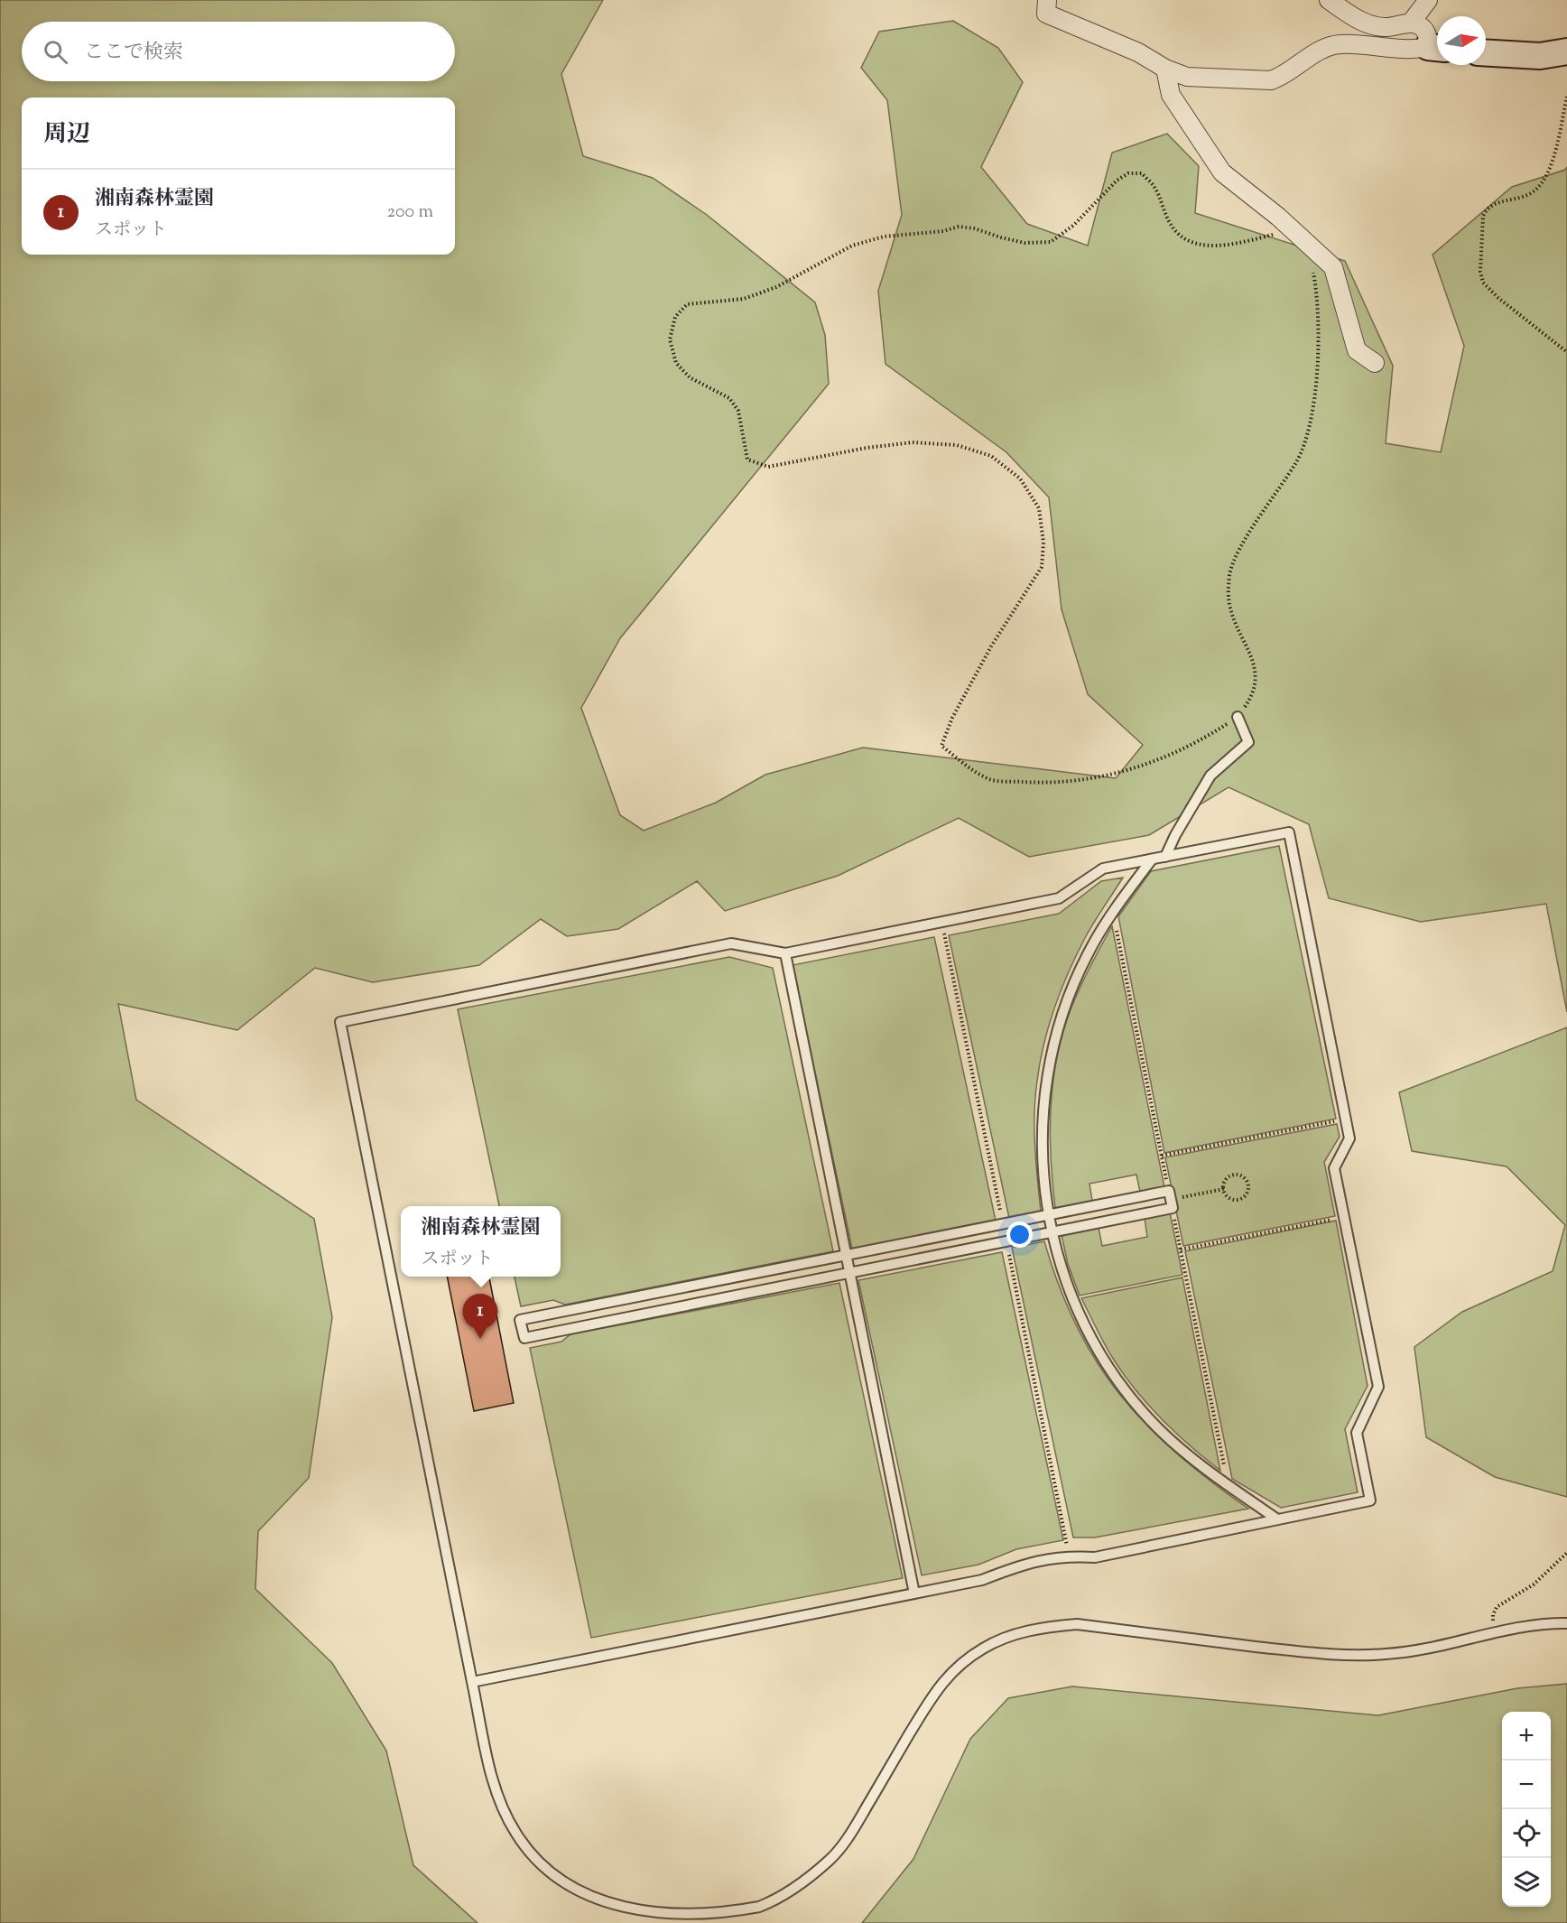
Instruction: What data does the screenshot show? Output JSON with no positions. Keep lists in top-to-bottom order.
{
  "north": "right",
  "page": {
    "search": "ここで検索",
    "heading": "周辺",
    "list": [
      {
        "mark": "1",
        "name": "湘南森林霊園",
        "note": "スポット",
        "value": "200 m"
      }
    ],
    "popup": ["湘南森林霊園", "スポット"],
    "pins": "1",
    "map_buttons": ["+", "−"]
  }
}
